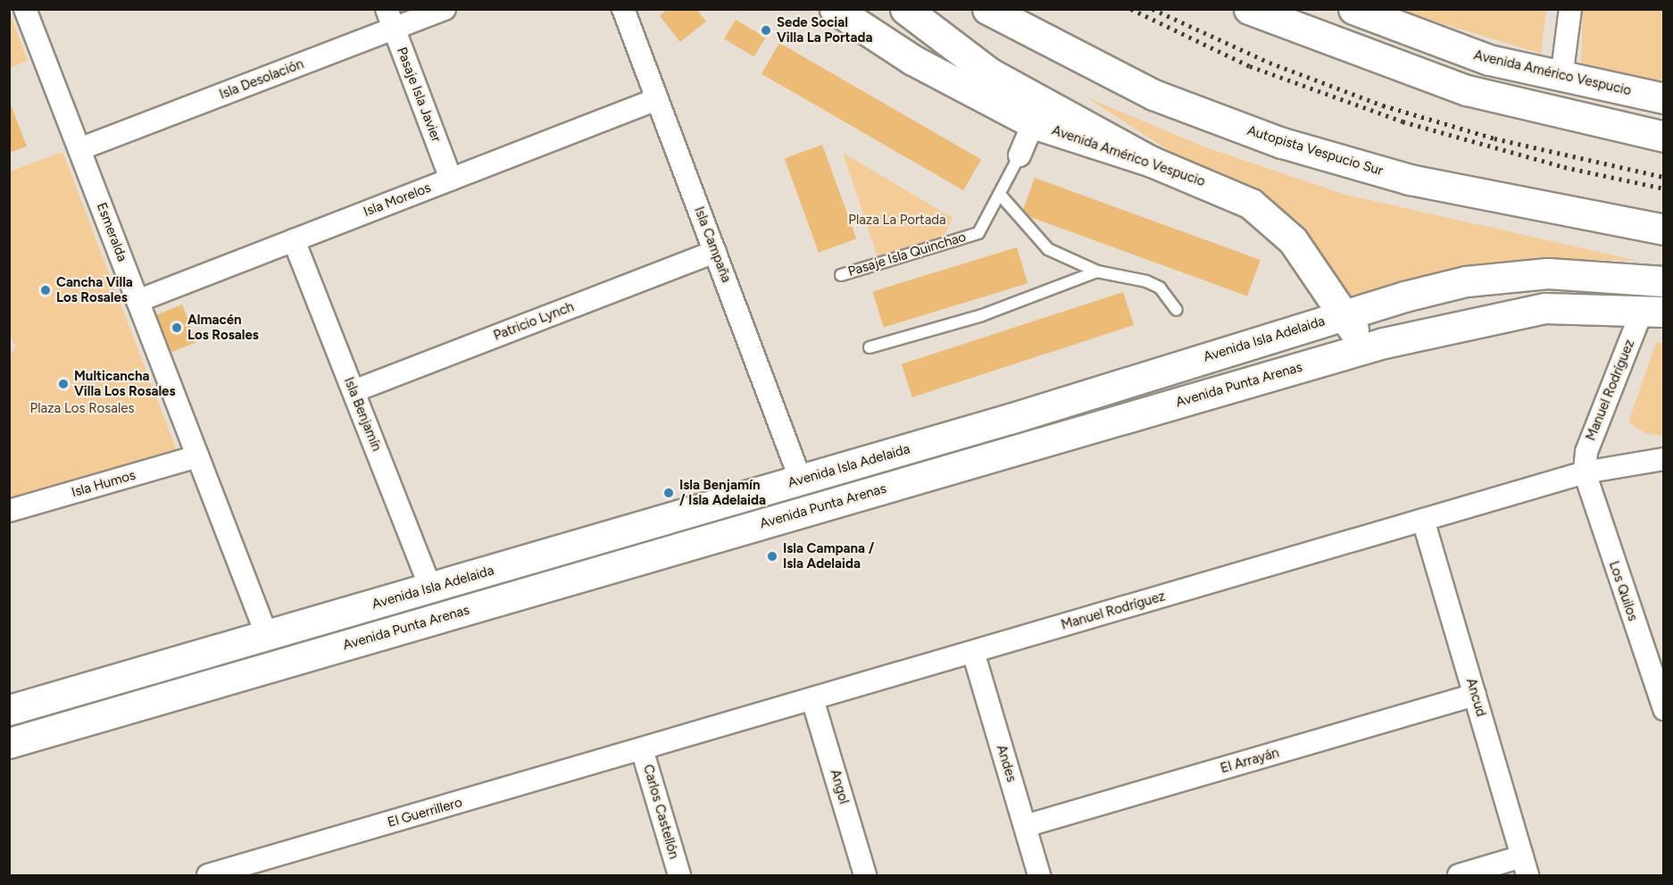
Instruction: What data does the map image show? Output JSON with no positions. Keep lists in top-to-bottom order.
{
  "streets": {
    "main road": [
      "Avenida Américo Vespucio",
      "Autopista Vespucio Sur",
      "Avenida Isla Adelaida",
      "Avenida Punta Arenas"
    ],
    "street": [
      "Isla Desolación",
      "Pasaje Isla Javier",
      "Isla Morelos",
      "Esmeralda",
      "Isla Campaña",
      "Pasaje Isla Quinchao",
      "Patricio Lynch",
      "Manuel Rodríguez",
      "Isla Benjamín",
      "Isla Humos",
      "Los Quilos",
      "Ancud",
      "El Arrayán",
      "Andes",
      "Angol",
      "Carlos Castellón",
      "El Guerrillero"
    ]
  },
  "crossings": [
    ["Avenida Américo Vespucio", "Pasaje Isla Quinchao"],
    ["Avenida Américo Vespucio", "Avenida Isla Adelaida"],
    ["Avenida Américo Vespucio", "Avenida Punta Arenas"],
    ["Isla Desolación", "Pasaje Isla Javier"],
    ["Isla Desolación", "Esmeralda"],
    ["Pasaje Isla Javier", "Isla Morelos"],
    ["Isla Morelos", "Esmeralda"],
    ["Isla Morelos", "Isla Campaña"],
    ["Isla Morelos", "Isla Benjamín"],
    ["Esmeralda", "Avenida Isla Adelaida"],
    ["Esmeralda", "Isla Humos"],
    ["Isla Campaña", "Patricio Lynch"],
    ["Isla Campaña", "Avenida Isla Adelaida"],
    ["Patricio Lynch", "Isla Benjamín"],
    ["Avenida Isla Adelaida", "Isla Benjamín"],
    ["Avenida Punta Arenas", "Manuel Rodríguez"],
    ["Manuel Rodríguez", "Los Quilos"],
    ["Manuel Rodríguez", "Ancud"],
    ["Manuel Rodríguez", "Andes"],
    ["Manuel Rodríguez", "Angol"],
    ["Manuel Rodríguez", "Carlos Castellón"],
    ["Manuel Rodríguez", "El Guerrillero"],
    ["Ancud", "El Arrayán"],
    ["El Arrayán", "Andes"],
    ["Carlos Castellón", "El Guerrillero"]
  ],
  "parks": ["Plaza La Portada", "Plaza Los Rosales"],
  "places": [
    "Sede Social Villa La Portada",
    "Cancha Villa Los Rosales",
    "Almacén Los Rosales",
    "Multicancha Villa Los Rosales",
    "Isla Benjamín / Isla Adelaida",
    "Isla Campana / Isla Adelaida"
  ]
}
